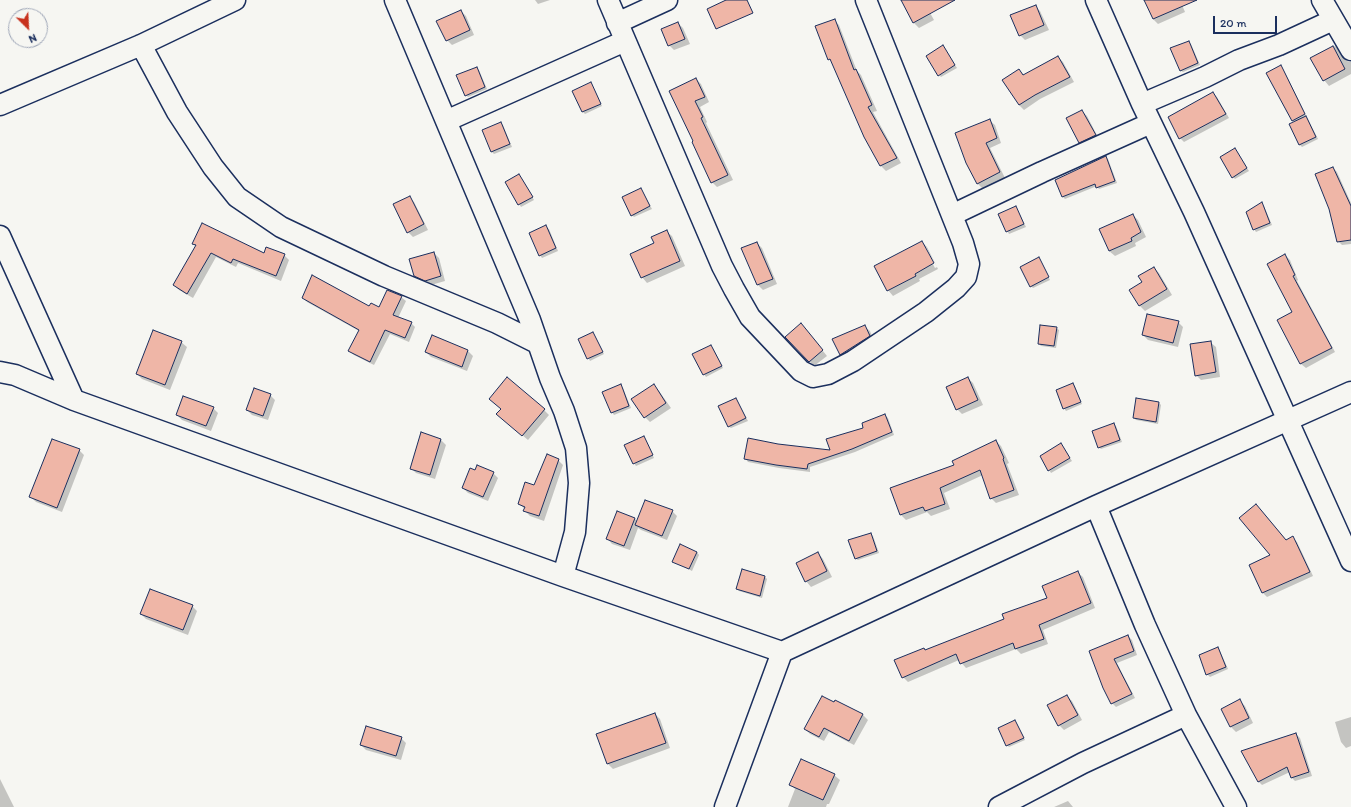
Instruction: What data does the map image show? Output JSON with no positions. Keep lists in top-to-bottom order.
{
  "scale_bar": "20 m",
  "north": "bottom right"
}
